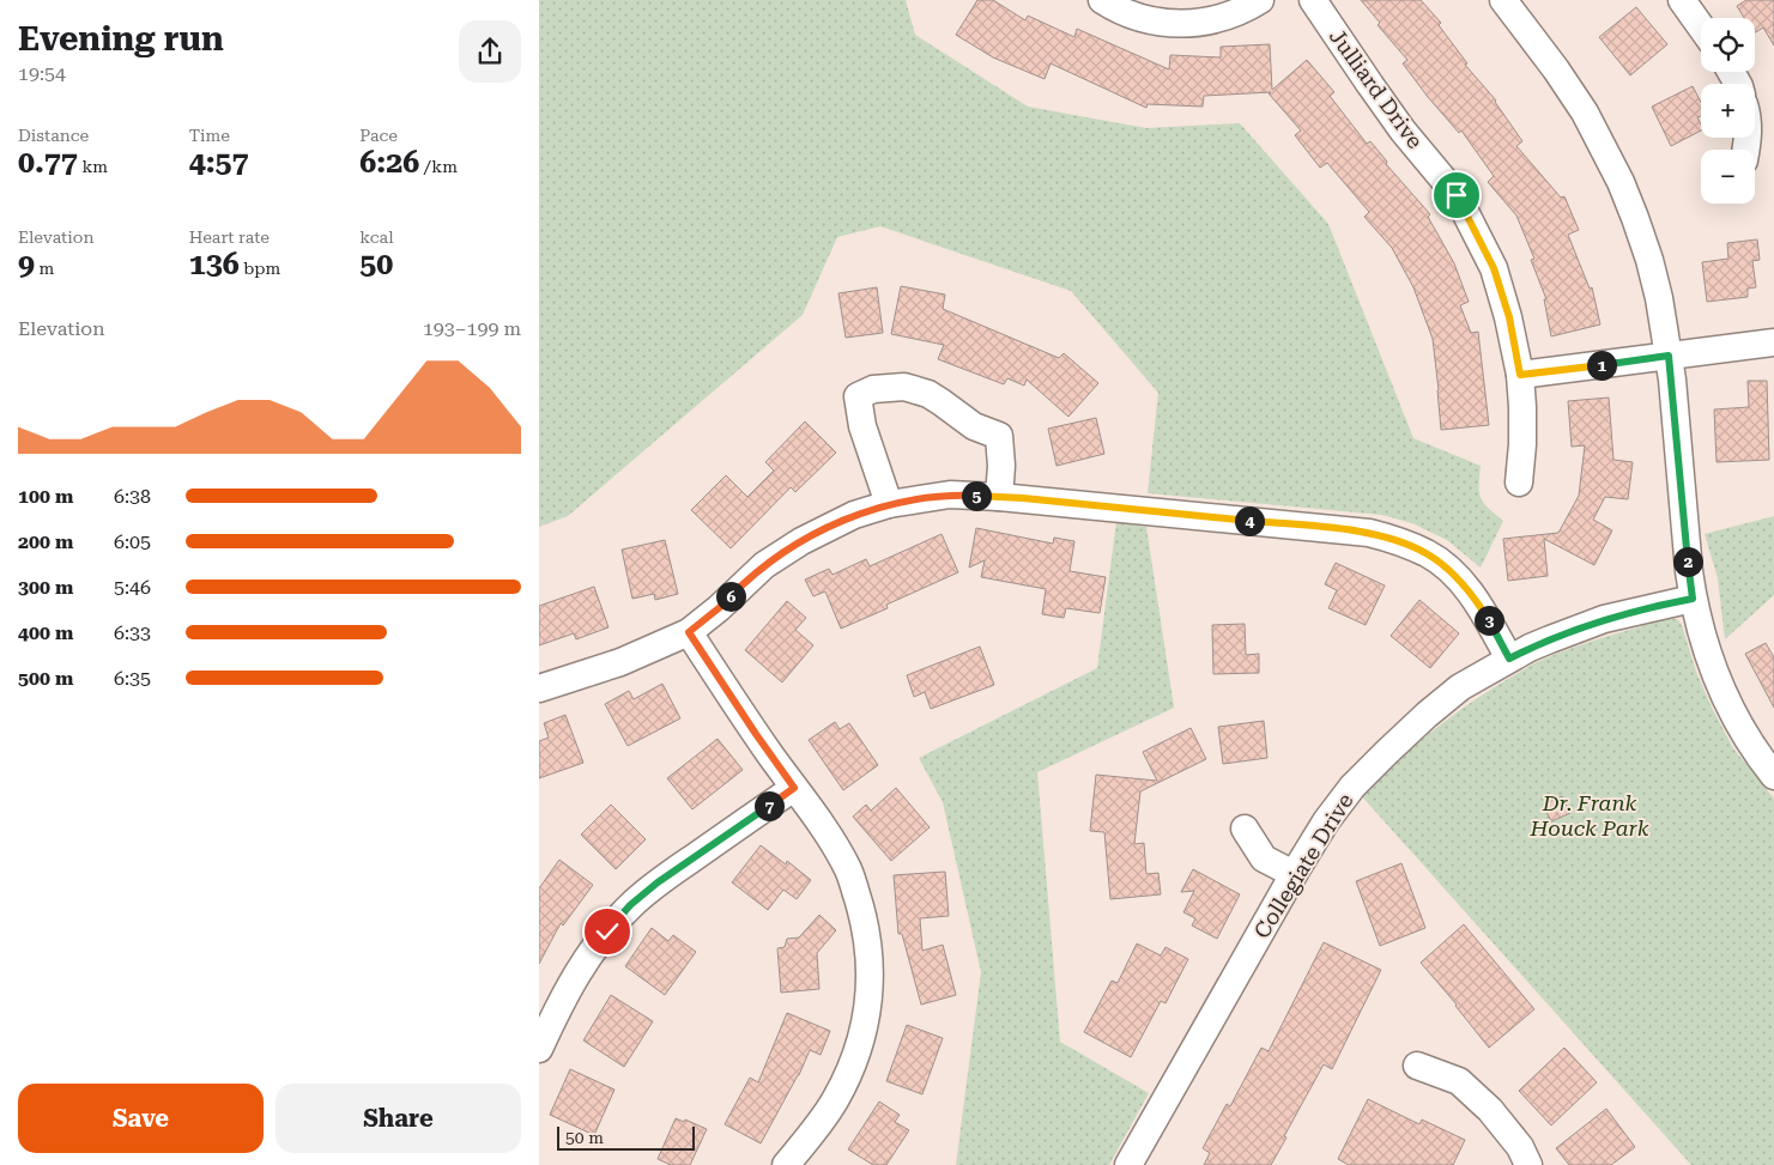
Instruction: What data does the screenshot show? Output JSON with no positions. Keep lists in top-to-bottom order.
{
  "streets": {
    "street": ["Julliard Drive", "Collegiate Drive"]
  },
  "parks": ["Dr. Frank Houck Park"],
  "scale_bar": "50 m",
  "page": {
    "heading": ["Evening run", "19:54"],
    "map_buttons": ["+", "−"],
    "stats": [
      ["Distance", "0.77 km"],
      ["Time", "4:57"],
      ["Pace", "6:26 /km"],
      ["Elevation", "9 m"],
      ["Heart rate", "136 bpm"],
      ["kcal", "50"]
    ],
    "chart": ["Elevation", "193–199 m"],
    "pins": [
      "1",
      "5",
      "4",
      "2",
      "6",
      "3",
      "7"
    ],
    "list": [
      {
        "name": "100 m",
        "note": "6:38"
      },
      {
        "name": "200 m",
        "note": "6:05"
      },
      {
        "name": "300 m",
        "note": "5:46"
      },
      {
        "name": "400 m",
        "note": "6:33"
      },
      {
        "name": "500 m",
        "note": "6:35"
      }
    ],
    "buttons": ["Save", "Share"],
    "scale": "50 m"
  }
}
